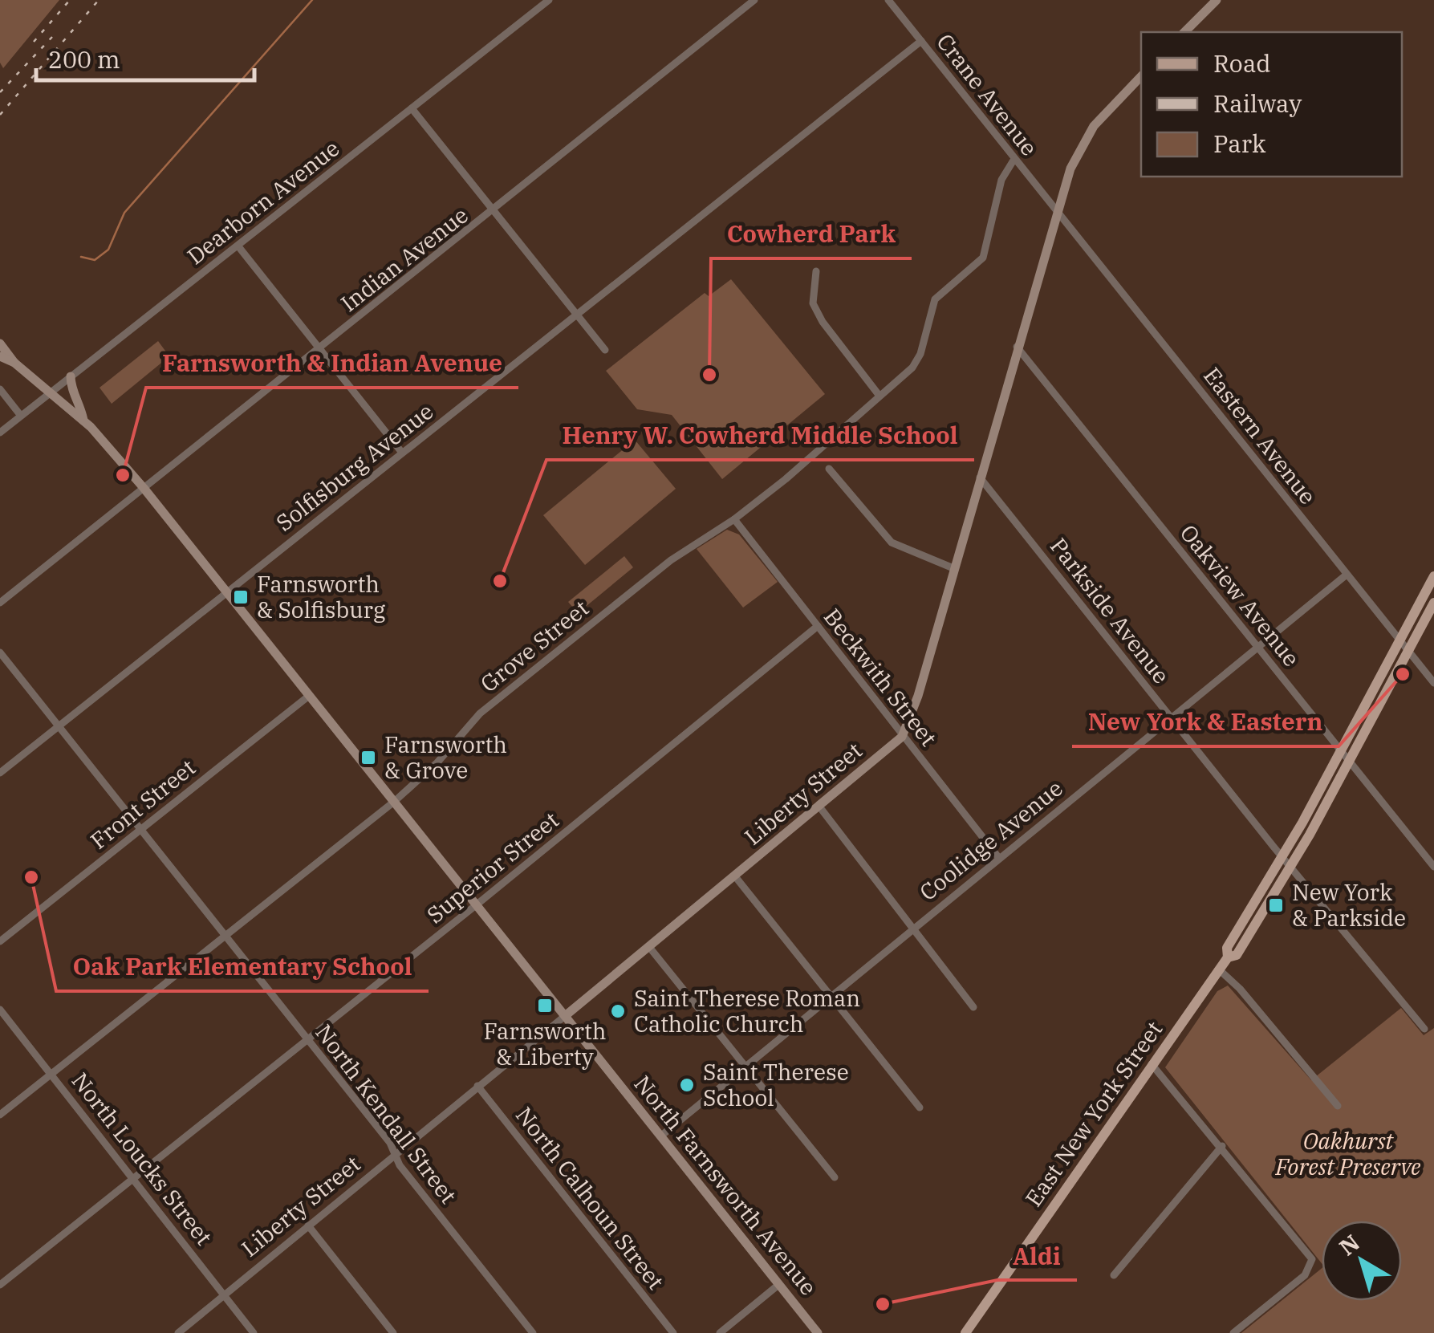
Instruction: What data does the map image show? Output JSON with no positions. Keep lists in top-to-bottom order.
{
  "streets": {
    "main road": ["Liberty Street", "East New York Street", "North Farnsworth Avenue"],
    "street": [
      "Crane Avenue",
      "Dearborn Avenue",
      "Indian Avenue",
      "Eastern Avenue",
      "Solfisburg Avenue",
      "Oakview Avenue",
      "Parkside Avenue",
      "Grove Street",
      "Beckwith Street",
      "Front Street",
      "Coolidge Avenue",
      "Superior Street",
      "North Kendall Street",
      "North Loucks Street",
      "North Calhoun Street"
    ]
  },
  "crossings": [
    ["Crane Avenue", "Eastern Avenue"],
    ["Crane Avenue", "Solfisburg Avenue"],
    ["Crane Avenue", "Grove Street"],
    ["Crane Avenue", "Liberty Street"],
    ["Dearborn Avenue", "North Farnsworth Avenue"],
    ["Indian Avenue", "North Farnsworth Avenue"],
    ["Eastern Avenue", "Liberty Street"],
    ["Eastern Avenue", "Coolidge Avenue"],
    ["Eastern Avenue", "East New York Street"],
    ["Solfisburg Avenue", "North Kendall Street"],
    ["Solfisburg Avenue", "North Farnsworth Avenue"],
    ["Oakview Avenue", "Liberty Street"],
    ["Oakview Avenue", "Coolidge Avenue"],
    ["Oakview Avenue", "East New York Street"],
    ["Parkside Avenue", "Liberty Street"],
    ["Parkside Avenue", "Coolidge Avenue"],
    ["Parkside Avenue", "East New York Street"],
    ["Grove Street", "Beckwith Street"],
    ["Grove Street", "North Kendall Street"],
    ["Grove Street", "North Loucks Street"],
    ["Grove Street", "North Farnsworth Avenue"],
    ["Beckwith Street", "Liberty Street"],
    ["Beckwith Street", "Coolidge Avenue"],
    ["Beckwith Street", "Superior Street"],
    ["Liberty Street", "North Kendall Street"],
    ["Liberty Street", "North Loucks Street"],
    ["Liberty Street", "North Farnsworth Avenue"],
    ["Liberty Street", "North Calhoun Street"],
    ["Front Street", "North Kendall Street"],
    ["Front Street", "North Farnsworth Avenue"],
    ["Coolidge Avenue", "North Farnsworth Avenue"],
    ["Superior Street", "North Kendall Street"],
    ["Superior Street", "North Loucks Street"],
    ["Superior Street", "North Farnsworth Avenue"]
  ],
  "parks": ["Oakhurst Forest Preserve"],
  "places": {
    "other": [
      "Cowherd Park",
      "Farnsworth & Indian Avenue",
      "Henry W. Cowherd Middle School",
      "New York & Eastern",
      "Oak Park Elementary School",
      "Saint Therese Roman Catholic Church",
      "Saint Therese School",
      "Aldi"
    ],
    "transit": [
      "Farnsworth & Solfisburg",
      "Farnsworth & Grove",
      "New York & Parkside",
      "Farnsworth & Liberty"
    ]
  },
  "legend": ["Road", "Railway", "Park"],
  "scale_bar": "200 m",
  "north": "top left"
}
